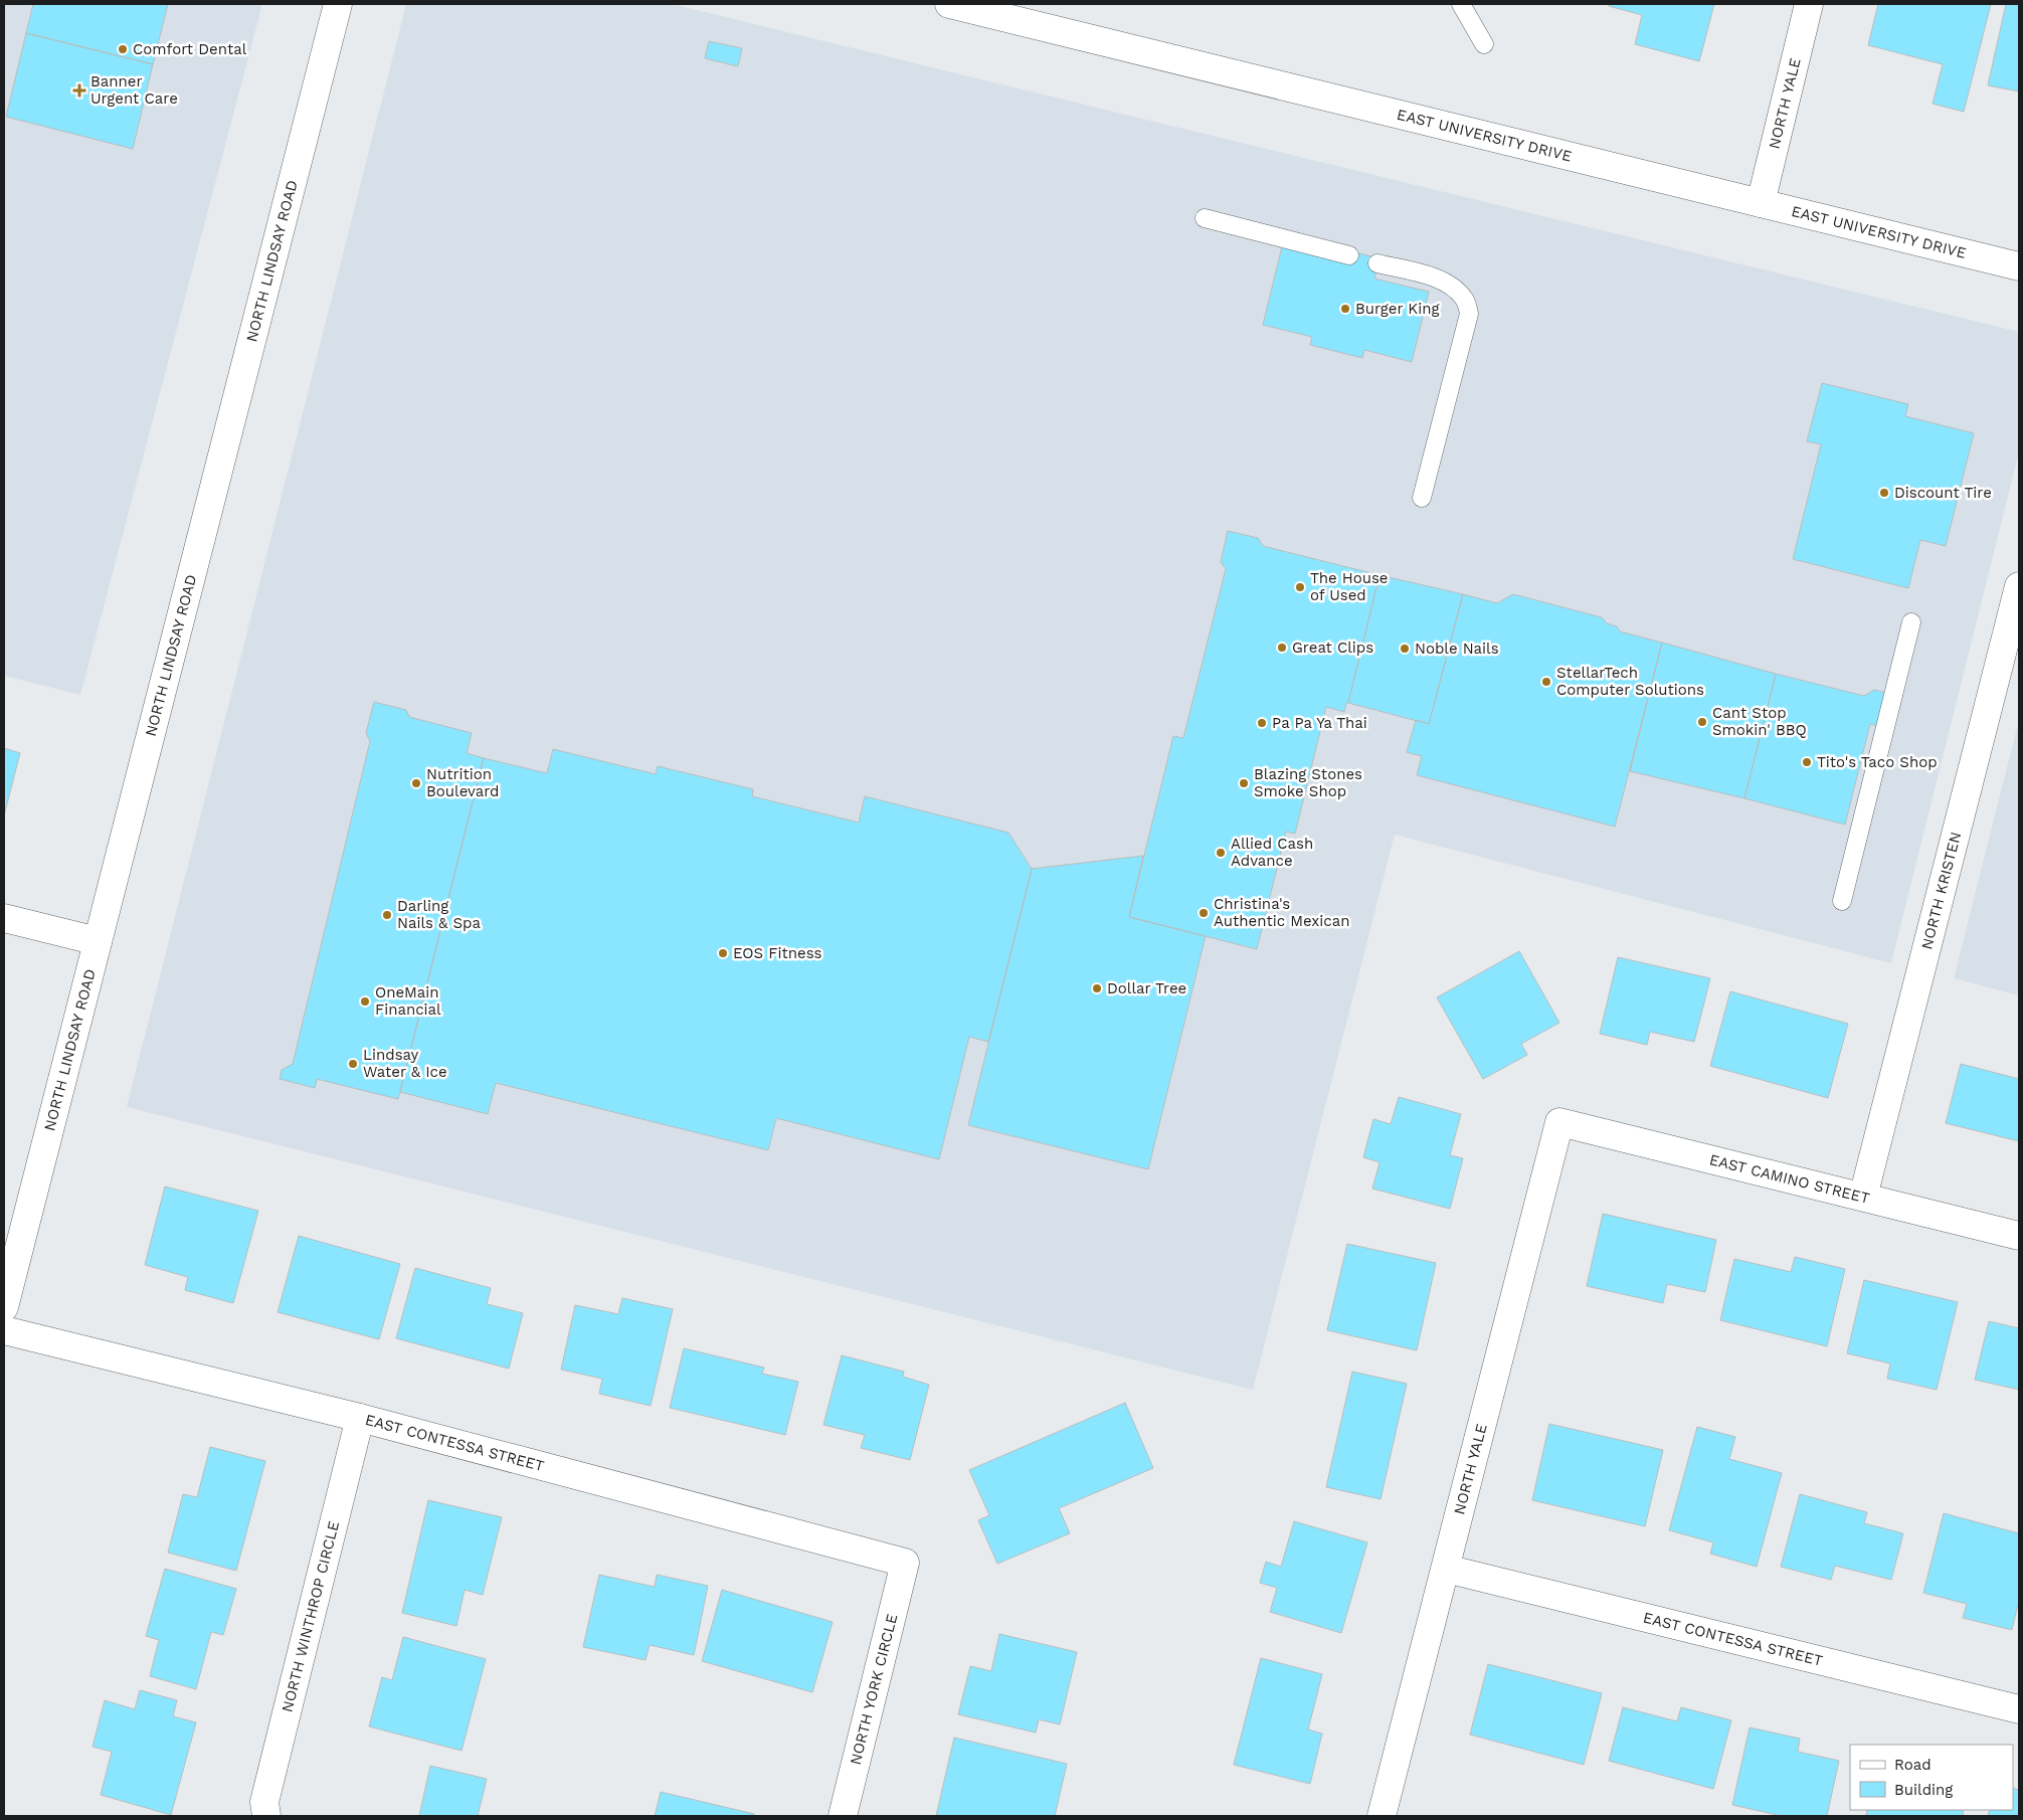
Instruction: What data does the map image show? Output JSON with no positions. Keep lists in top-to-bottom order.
{
  "streets": {
    "street": [
      "NORTH YALE",
      "EAST UNIVERSITY DRIVE",
      "NORTH LINDSAY ROAD",
      "NORTH KRISTEN",
      "EAST CAMINO STREET",
      "EAST CONTESSA STREET",
      "NORTH WINTHROP CIRCLE",
      "NORTH YORK CIRCLE"
    ]
  },
  "crossings": [
    ["NORTH YALE", "EAST UNIVERSITY DRIVE"],
    ["NORTH YALE", "EAST CAMINO STREET"],
    ["NORTH YALE", "EAST CONTESSA STREET"],
    ["NORTH KRISTEN", "EAST CAMINO STREET"],
    ["EAST CONTESSA STREET", "NORTH WINTHROP CIRCLE"],
    ["EAST CONTESSA STREET", "NORTH YORK CIRCLE"]
  ],
  "places": {
    "other": [
      "Comfort Dental",
      "Burger King",
      "Discount Tire",
      "The House of Used",
      "Great Clips",
      "Noble Nails",
      "StellarTech Computer Solutions",
      "Cant Stop Smokin' BBQ",
      "Pa Pa Ya Thai",
      "Tito's Taco Shop",
      "Nutrition Boulevard",
      "Blazing Stones Smoke Shop",
      "Allied Cash Advance",
      "Christina's Authentic Mexican",
      "Darling Nails & Spa",
      "EOS Fitness",
      "Dollar Tree",
      "OneMain Financial",
      "Lindsay Water & Ice"
    ],
    "health": ["Banner Urgent Care"]
  },
  "legend": ["Road", "Building"]
}
